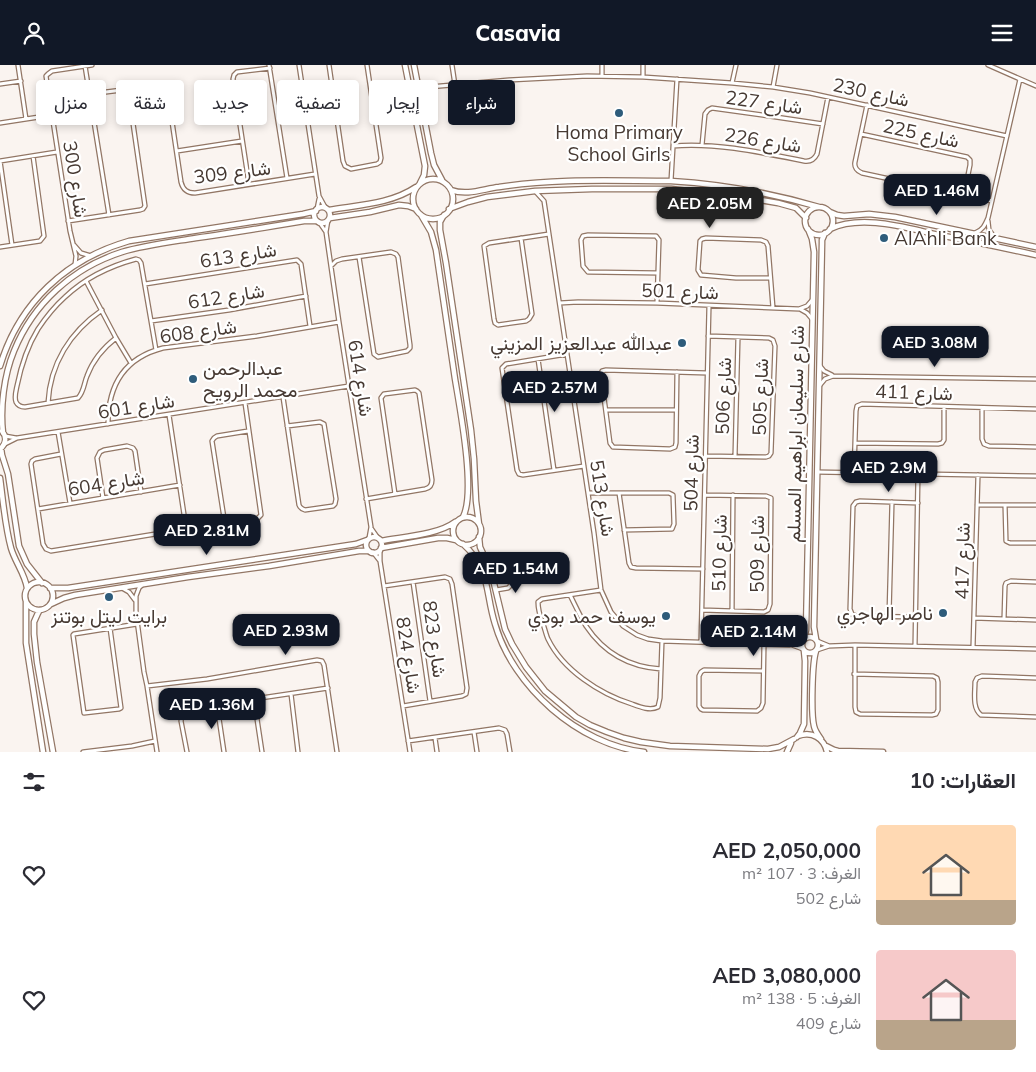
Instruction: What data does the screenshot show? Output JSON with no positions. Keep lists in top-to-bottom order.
{
  "streets": {
    "street": [
      "شارع 230",
      "شارع 227",
      "شارع 225",
      "شارع 226",
      "شارع 309",
      "شارع 300",
      "شارع 613",
      "شارع 501",
      "شارع 612",
      "شارع 608",
      "شارع 614",
      "شارع 411",
      "شارع 506",
      "شارع 505",
      "شارع 601",
      "شارع سليمان ابراهيم المسلم",
      "شارع 504",
      "شارع 604",
      "شارع 513",
      "شارع 510",
      "شارع 509",
      "شارع 417",
      "شارع 823",
      "شارع 824"
    ]
  },
  "crossings": [
    ["شارع 230", "شارع 226"],
    ["شارع 227", "شارع 226"],
    ["شارع 613", "شارع 612"],
    ["شارع 613", "شارع 608"],
    ["شارع 501", "شارع 504"],
    ["شارع 501", "شارع 513"],
    ["شارع 608", "شارع 614"],
    ["شارع 608", "شارع 601"],
    ["شارع 614", "شارع 601"],
    ["شارع 614", "شارع 824"],
    ["شارع 506", "شارع 505"],
    ["شارع 505", "شارع 504"],
    ["شارع سليمان ابراهيم المسلم", "شارع 513"],
    ["شارع 504", "شارع 513"],
    ["شارع 504", "شارع 509"],
    ["شارع 510", "شارع 509"]
  ],
  "places": [
    "Homa Primary School Girls",
    "AlAhli Bank",
    "عبدالله عبدالعزيز المزيني",
    "عبدالرحمن محمد الرويح",
    "برايت ليتل بوتنز",
    "ناصر الهاجري",
    "يوسف حمد بودي"
  ],
  "page": {
    "header": "Casavia",
    "chip": [
      "شراء",
      "إيجار",
      "تصفية",
      "جديد",
      "شقة",
      "منزل"
    ],
    "price": [
      "AED 1.46M",
      "AED 2.05M",
      "AED 3.08M",
      "AED 2.57M",
      "AED 2.9M",
      "AED 2.81M",
      "AED 1.54M",
      "AED 2.93M",
      "AED 2.14M",
      "AED 1.36M"
    ],
    "heading": "العقارات: 10",
    "list": [
      {
        "name": "AED 2,050,000",
        "note": "الغرف: 3 · 107 m² · شارع 502"
      },
      {
        "name": "AED 3,080,000",
        "note": "الغرف: 5 · 138 m² · شارع 409"
      }
    ]
  }
}
